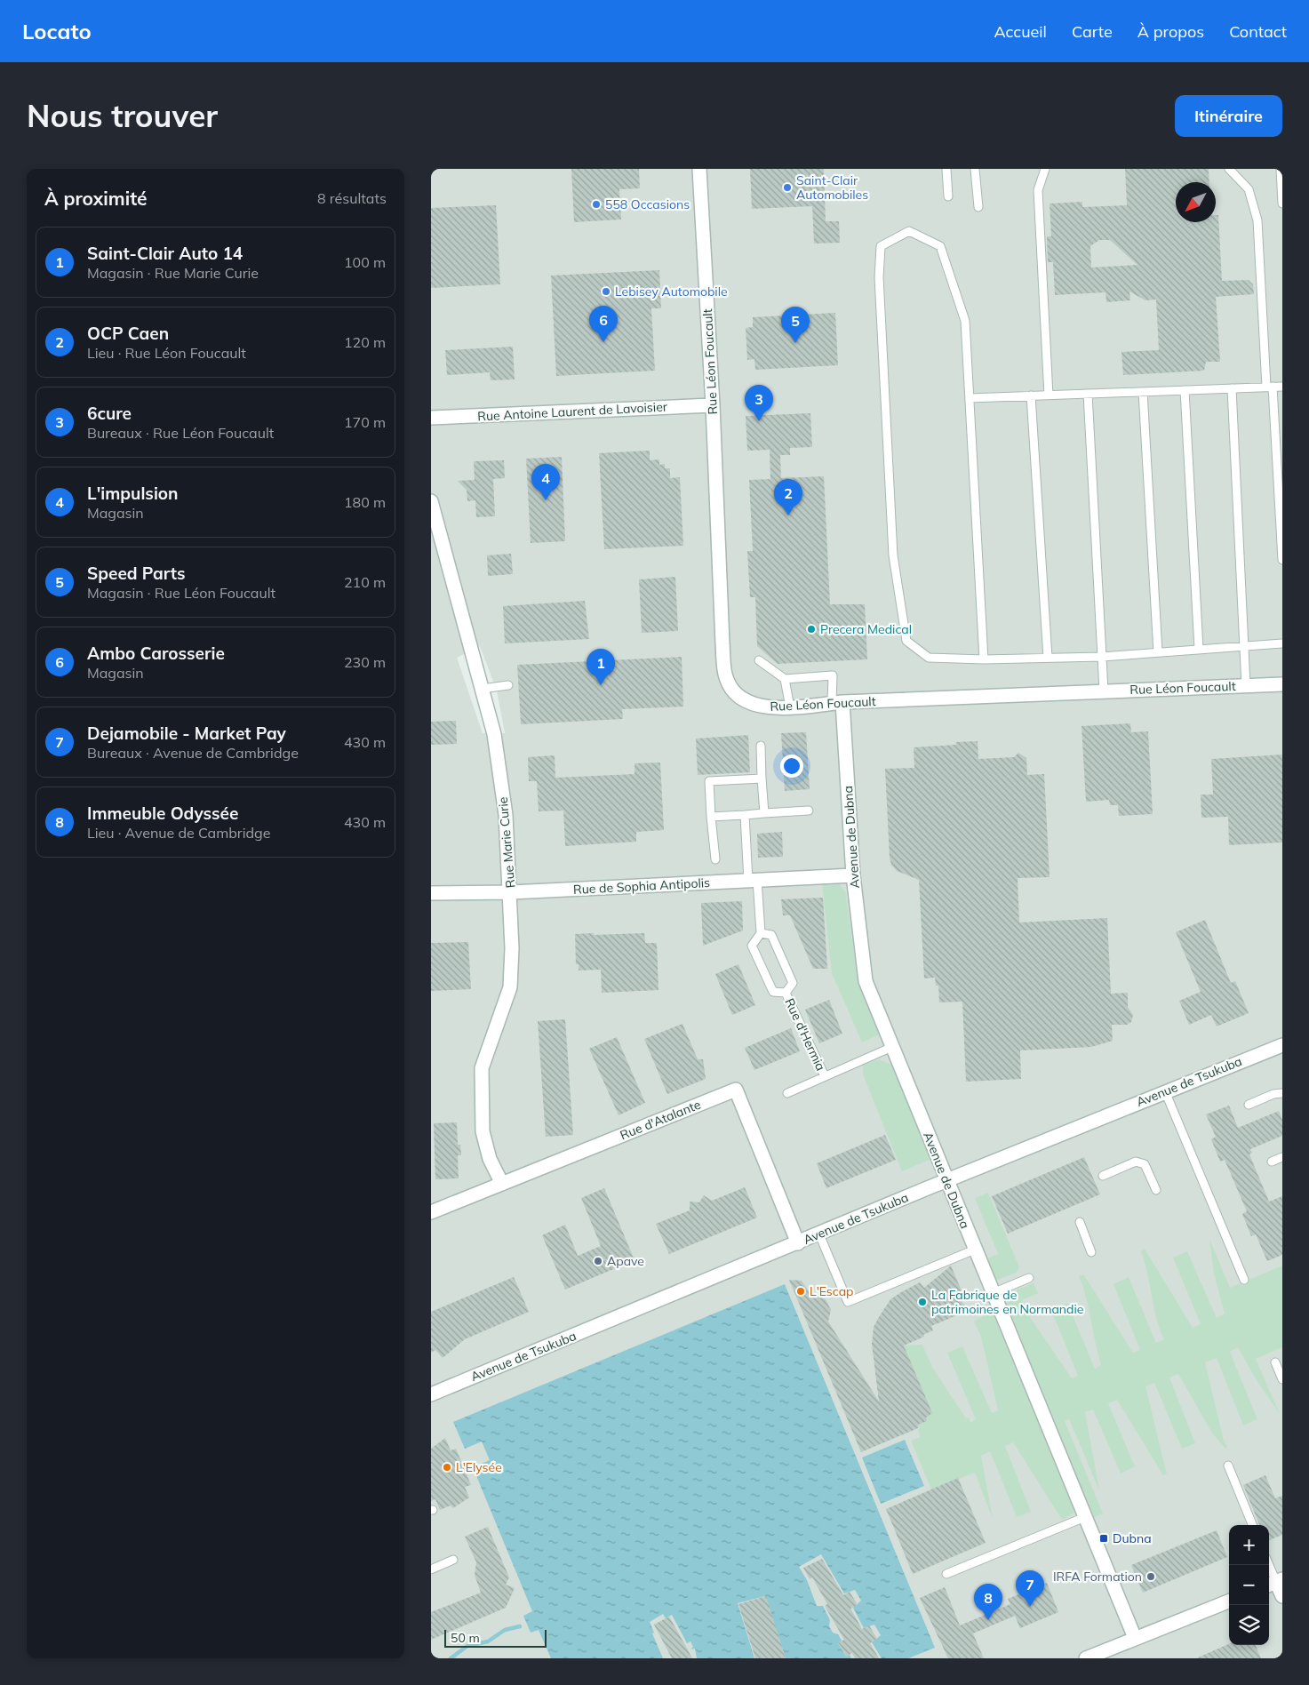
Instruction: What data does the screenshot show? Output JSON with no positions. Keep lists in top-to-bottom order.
{
  "streets": {
    "street": [
      "Rue Léon Foucault",
      "Rue Antoine Laurent de Lavoisier",
      "Avenue de Dubna",
      "Rue Marie Curie",
      "Rue de Sophia Antipolis",
      "Avenue de Tsukuba",
      "Rue d'Atalante"
    ],
    "lane": ["Rue d'Hermia"]
  },
  "crossings": [
    ["Rue Léon Foucault", "Rue Antoine Laurent de Lavoisier"],
    ["Rue Léon Foucault", "Avenue de Dubna"],
    ["Avenue de Dubna", "Rue de Sophia Antipolis"],
    ["Avenue de Dubna", "Avenue de Tsukuba"],
    ["Rue Marie Curie", "Rue de Sophia Antipolis"],
    ["Rue Marie Curie", "Rue d'Atalante"],
    ["Rue de Sophia Antipolis", "Rue d'Hermia"],
    ["Avenue de Tsukuba", "Rue d'Atalante"]
  ],
  "places": {
    "other": [
      "Saint-Clair Automobiles",
      "558 Occasions",
      "Lebisey Automobile",
      "Precera Medical",
      "Apave",
      "L'Escap",
      "La Fabrique de patrimoines en Normandie",
      "L'Elysée",
      "IRFA Formation"
    ],
    "transit": ["Dubna"]
  },
  "scale_bar": "50 m",
  "north": "bottom left",
  "page": {
    "header": "Locato",
    "nav": [
      "Accueil",
      "Carte",
      "À propos",
      "Contact"
    ],
    "buttons": "Itinéraire",
    "title": "Nous trouver",
    "heading": ["À proximité", "8 résultats"],
    "list": [
      {
        "mark": "1",
        "name": "Saint-Clair Auto 14",
        "note": "Magasin · Rue Marie Curie",
        "value": "100 m"
      },
      {
        "mark": "2",
        "name": "OCP Caen",
        "note": "Lieu · Rue Léon Foucault",
        "value": "120 m"
      },
      {
        "mark": "3",
        "name": "6cure",
        "note": "Bureaux · Rue Léon Foucault",
        "value": "170 m"
      },
      {
        "mark": "4",
        "name": "L'impulsion",
        "note": "Magasin",
        "value": "180 m"
      },
      {
        "mark": "5",
        "name": "Speed Parts",
        "note": "Magasin · Rue Léon Foucault",
        "value": "210 m"
      },
      {
        "mark": "6",
        "name": "Ambo Carosserie",
        "note": "Magasin",
        "value": "230 m"
      },
      {
        "mark": "7",
        "name": "Dejamobile - Market Pay",
        "note": "Bureaux · Avenue de Cambridge",
        "value": "430 m"
      },
      {
        "mark": "8",
        "name": "Immeuble Odyssée",
        "note": "Lieu · Avenue de Cambridge",
        "value": "430 m"
      }
    ],
    "pins": [
      "6",
      "5",
      "3",
      "4",
      "2",
      "1",
      "7",
      "8"
    ],
    "map_buttons": ["+", "−"],
    "scale": "50 m"
  }
}
